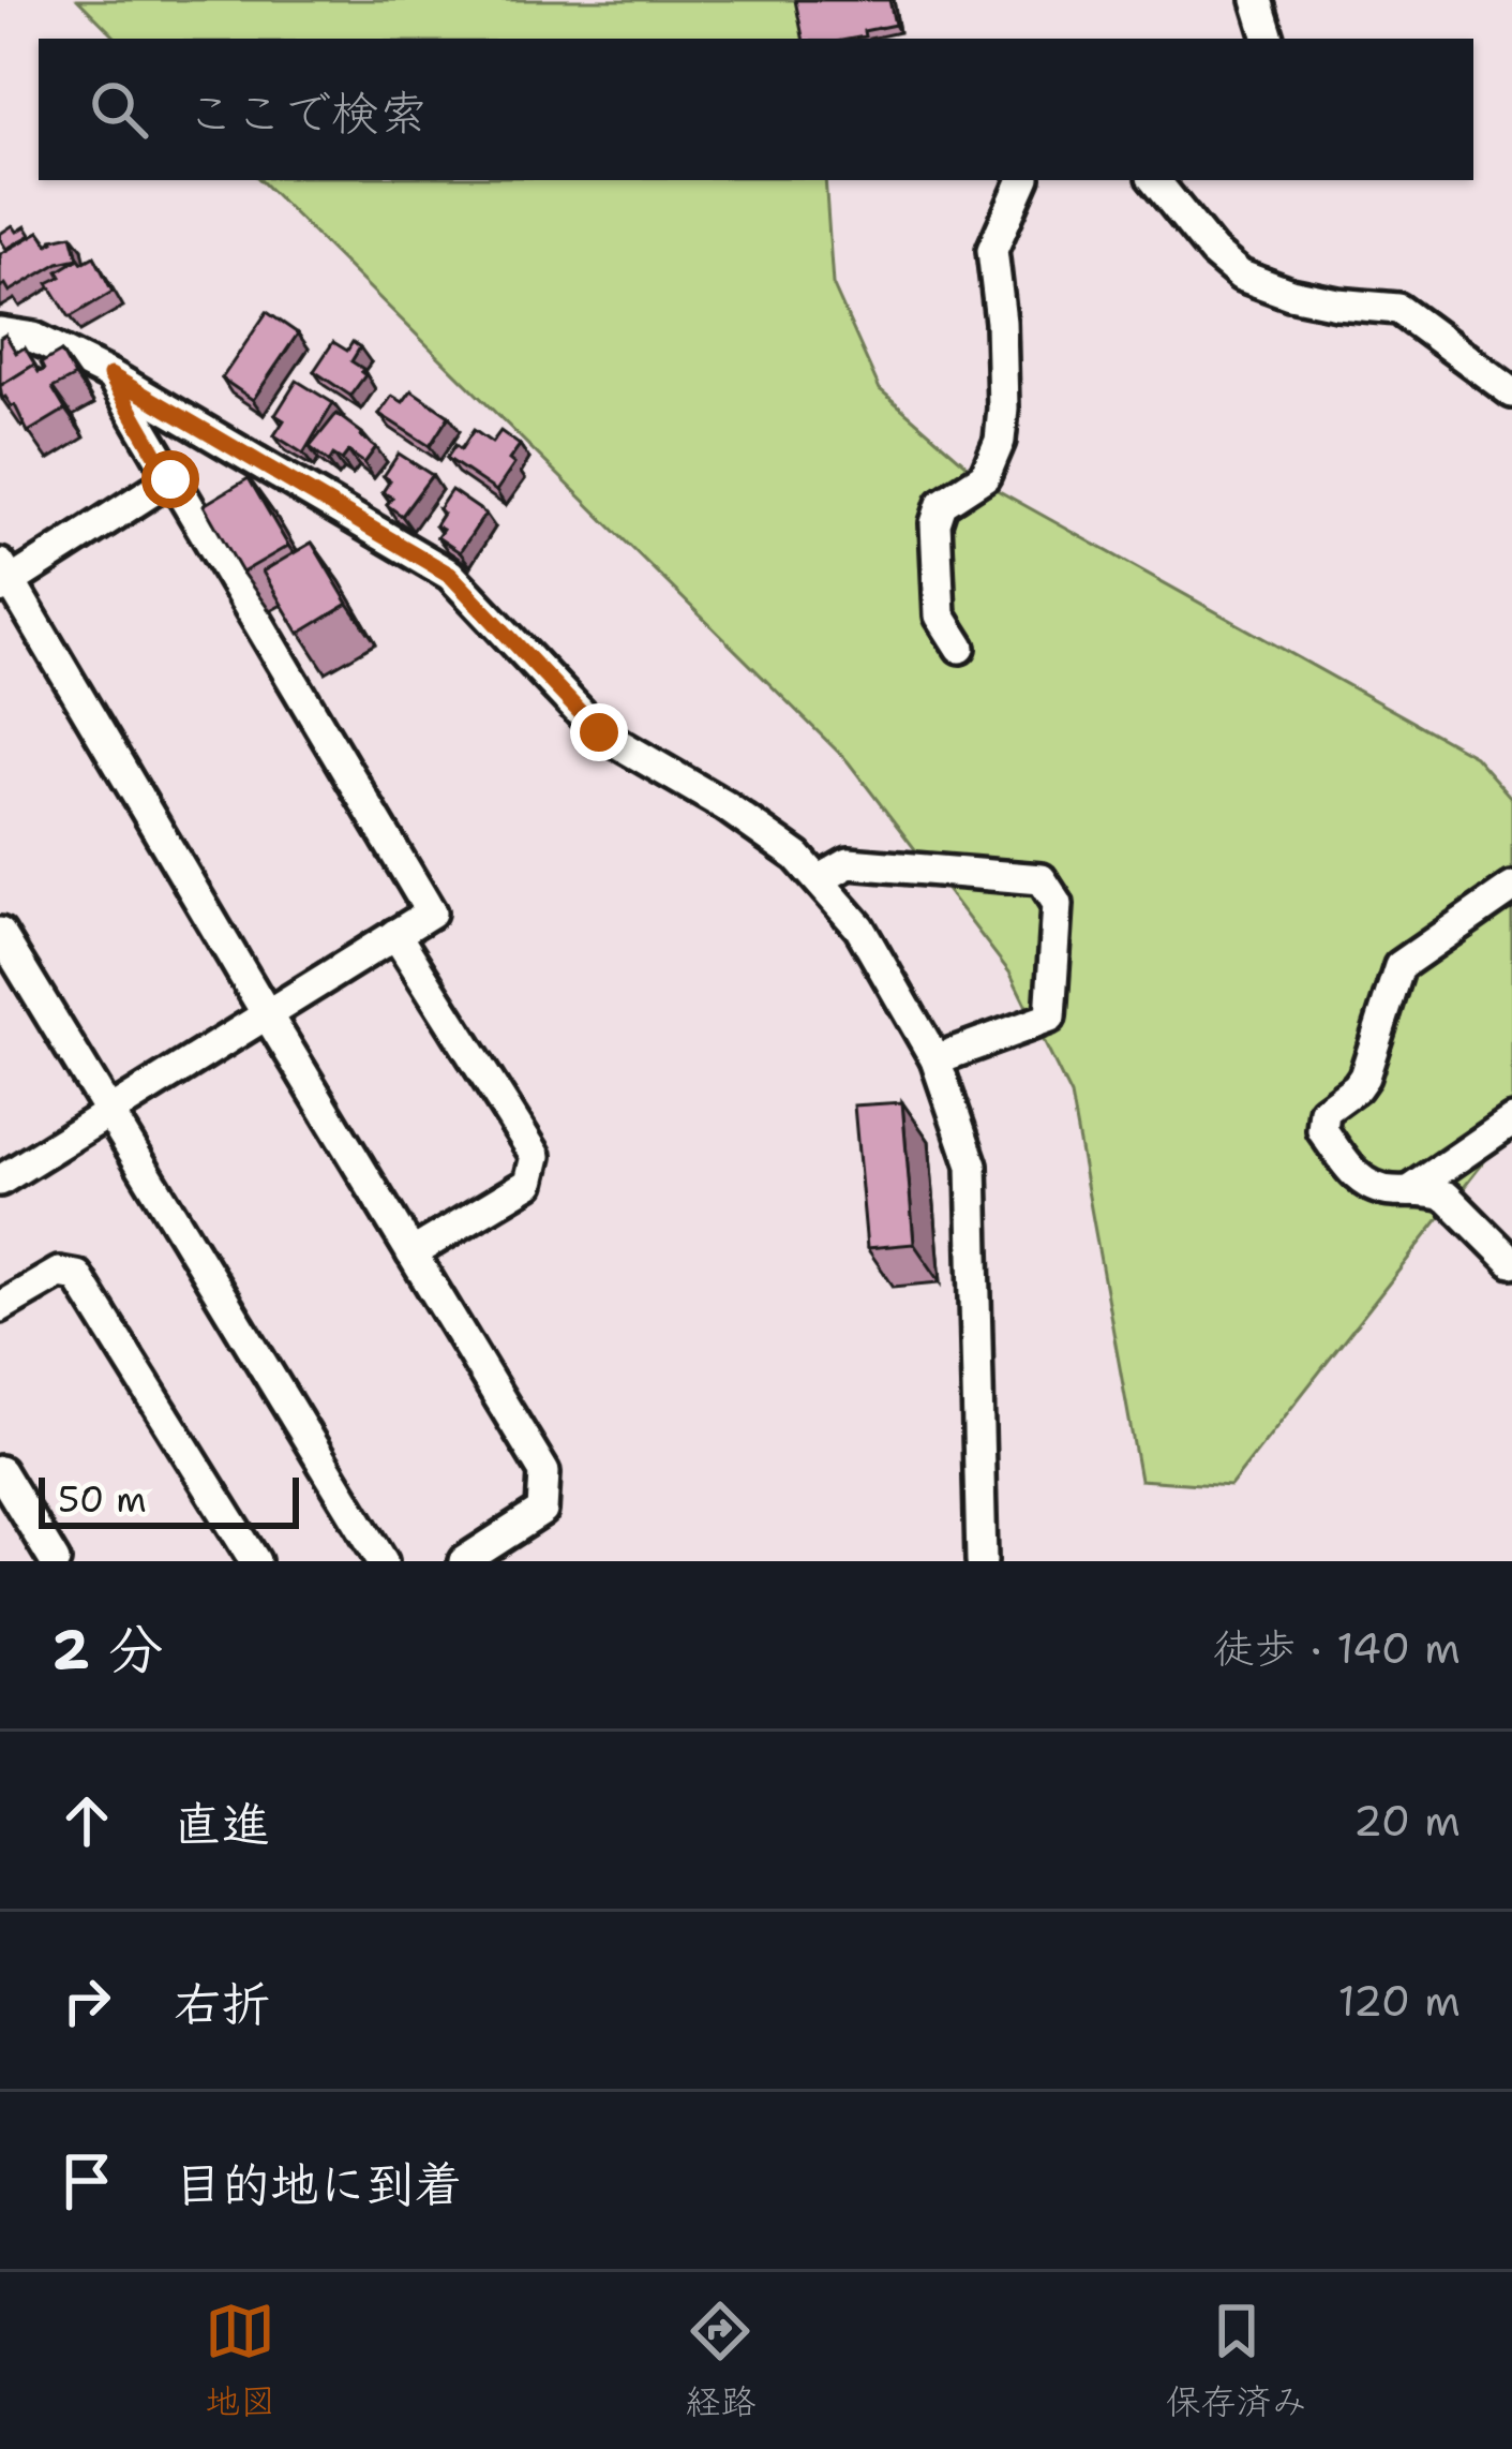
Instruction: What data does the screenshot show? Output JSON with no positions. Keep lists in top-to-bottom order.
{
  "scale_bar": "50 m",
  "page": {
    "search": "ここで検索",
    "scale": "50 m",
    "heading": ["2 分", "徒歩 · 140 m"],
    "list": [
      ["直進", "20 m"],
      ["右折", "120 m"],
      "目的地に到着"
    ],
    "nav": ["地図", "経路", "保存済み"]
  }
}
